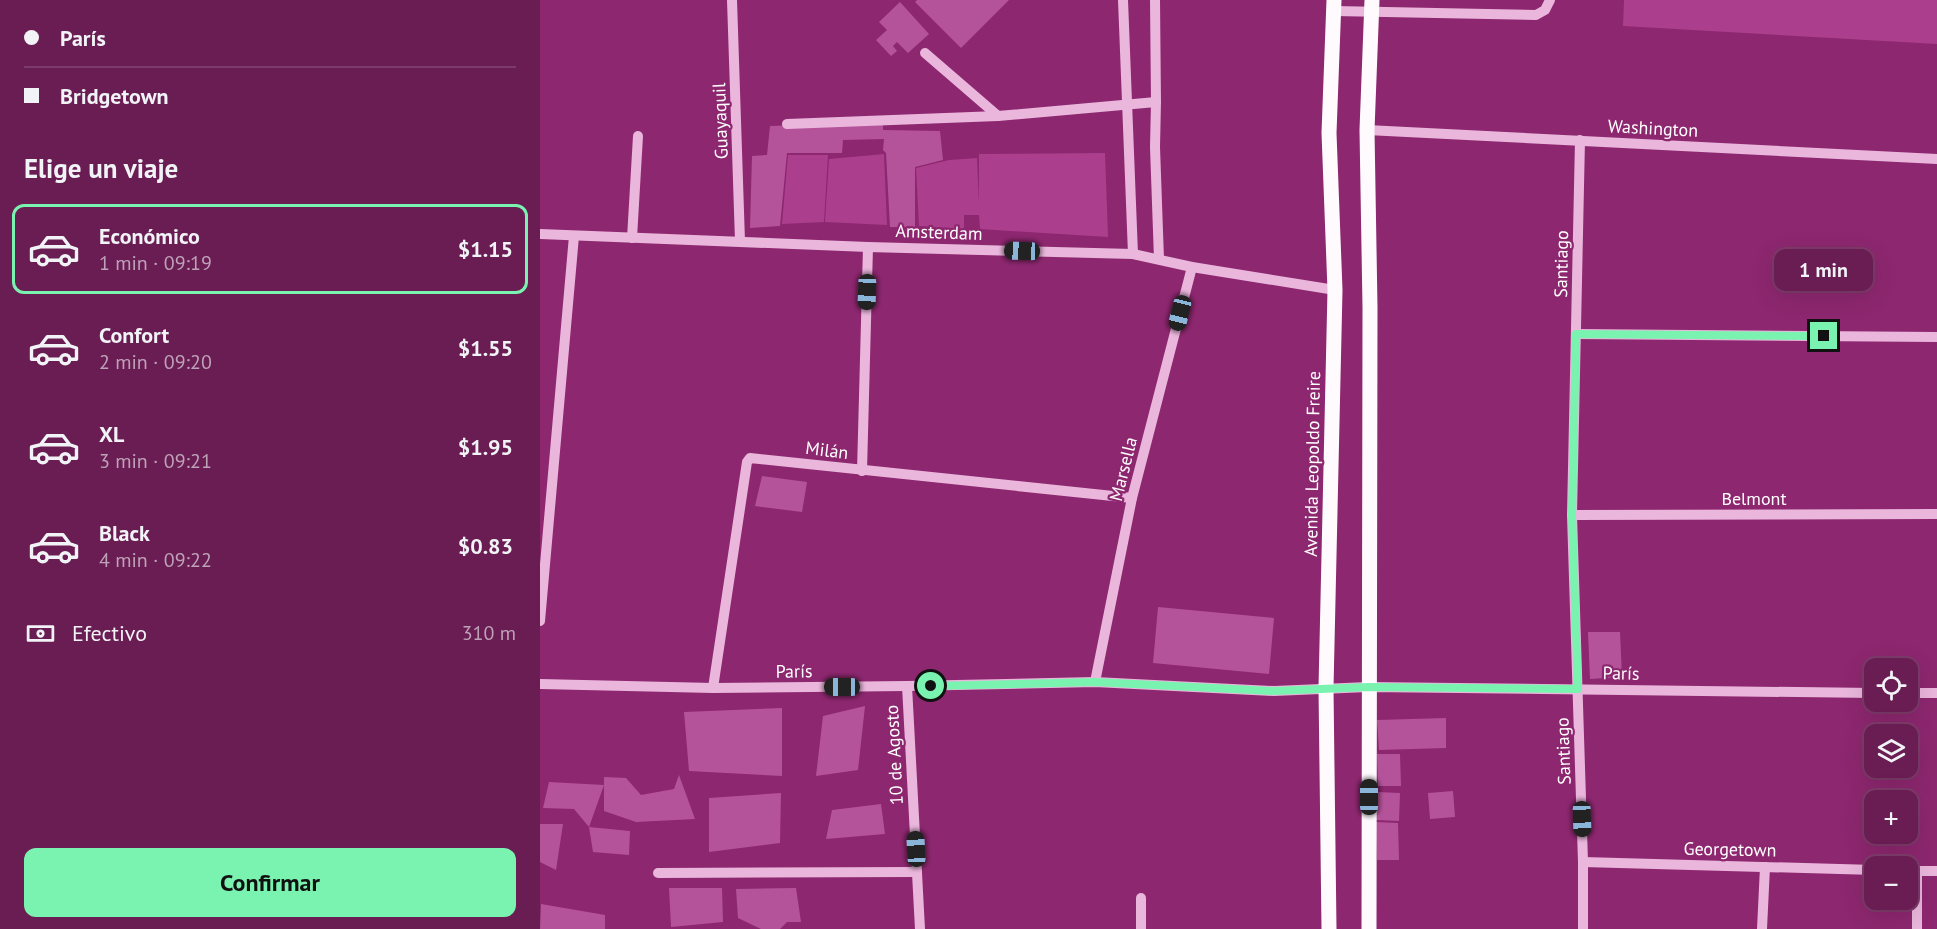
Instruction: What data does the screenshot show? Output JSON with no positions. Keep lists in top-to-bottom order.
{
  "streets": {
    "main road": ["Avenida Leopoldo Freire"],
    "street": [
      "Guayaquil",
      "Washington",
      "Amsterdam",
      "Santiago",
      "Milán",
      "Marsella",
      "Belmont",
      "París",
      "10 de Agosto",
      "Georgetown"
    ]
  },
  "crossings": [
    ["Guayaquil", "Amsterdam"],
    ["Washington", "Santiago"],
    ["Amsterdam", "Avenida Leopoldo Freire"],
    ["Amsterdam", "Marsella"],
    ["Santiago", "Belmont"],
    ["Santiago", "París"],
    ["Santiago", "Georgetown"],
    ["Milán", "Marsella"],
    ["Milán", "París"],
    ["Avenida Leopoldo Freire", "París"],
    ["Marsella", "París"],
    ["París", "10 de Agosto"]
  ],
  "page": {
    "banner": ["París", "Bridgetown"],
    "heading": "Elige un viaje",
    "list": [
      {
        "name": "Económico",
        "note": "1 min · 09:19",
        "value": "$1.15"
      },
      {
        "name": "Confort",
        "note": "2 min · 09:20",
        "value": "$1.55"
      },
      {
        "name": "XL",
        "note": "3 min · 09:21",
        "value": "$1.95"
      },
      {
        "name": "Black",
        "note": "4 min · 09:22",
        "value": "$0.83"
      }
    ],
    "bubble": "1 min",
    "pay": ["Efectivo", "310 m"],
    "map_buttons": ["+", "−"],
    "buttons": "Confirmar"
  }
}
